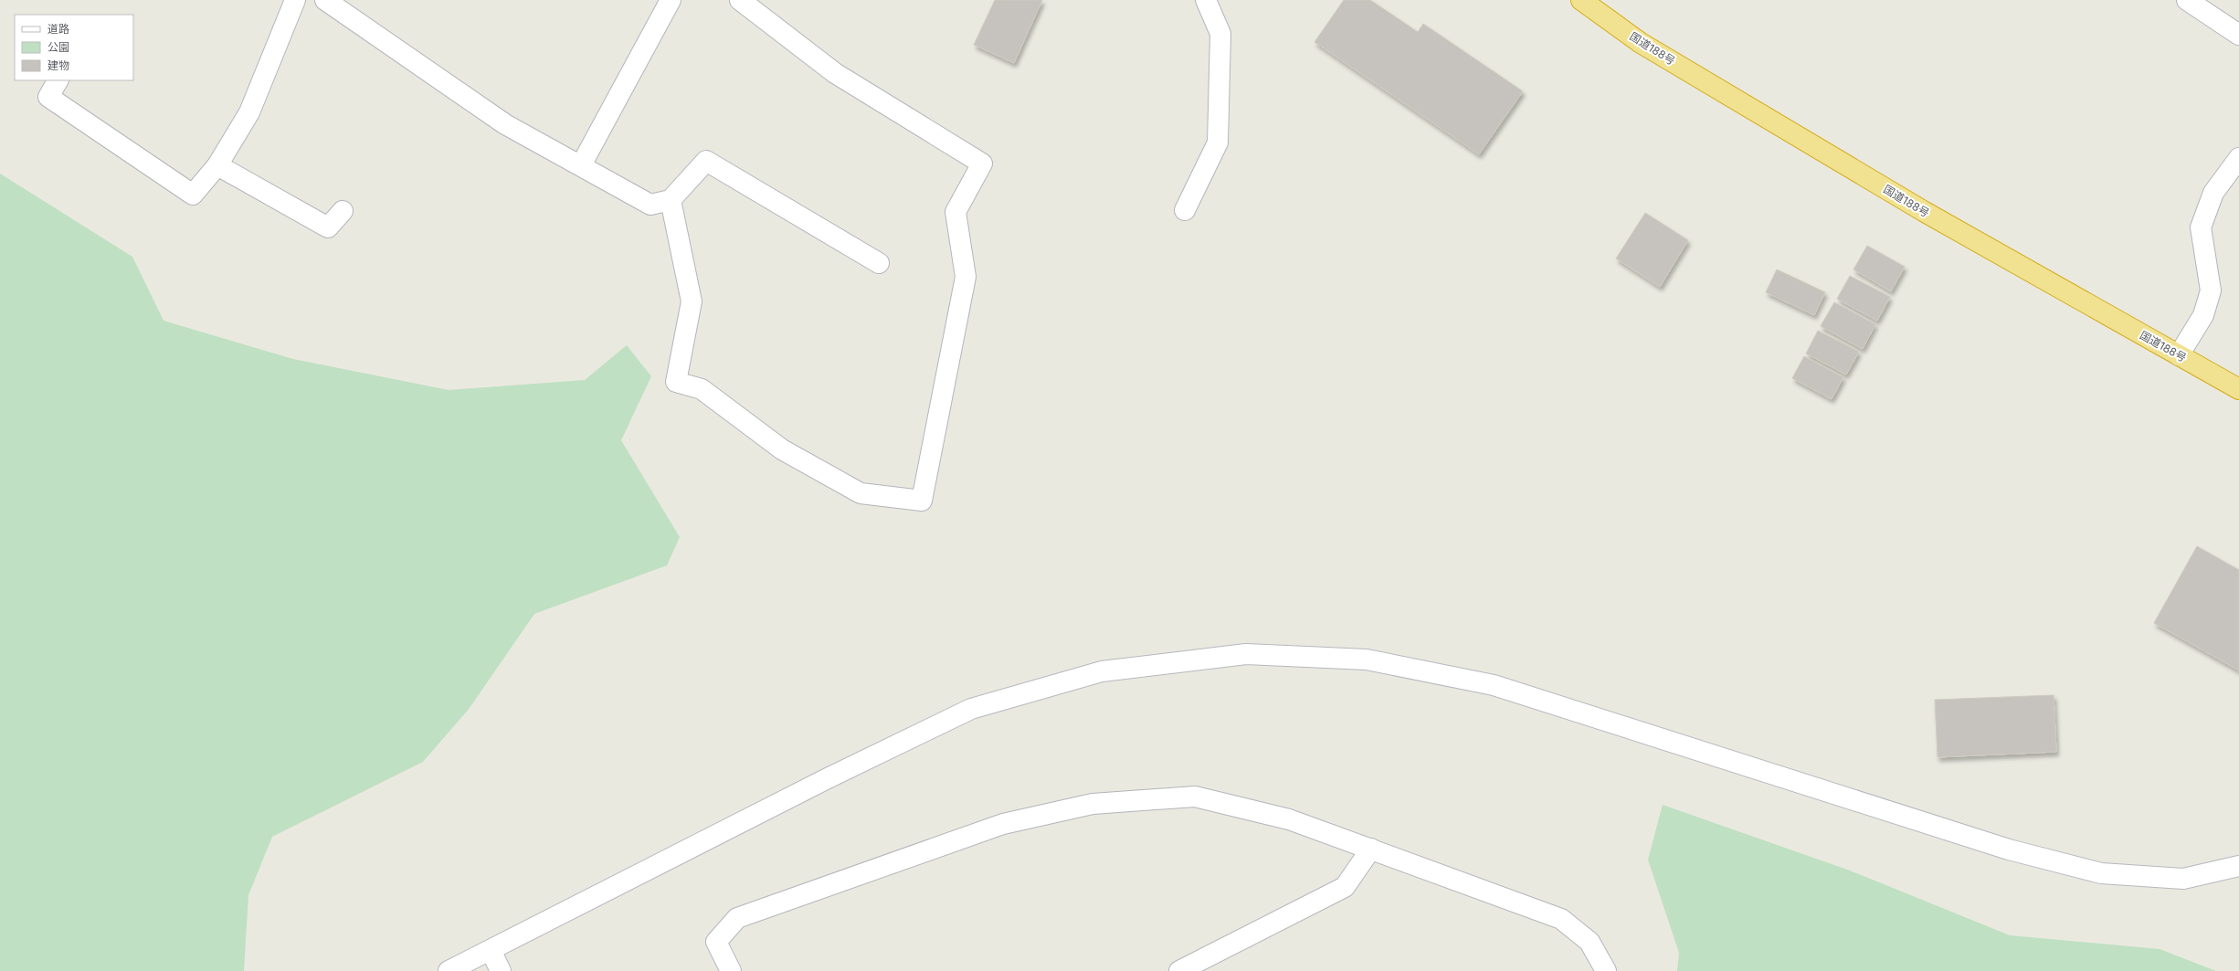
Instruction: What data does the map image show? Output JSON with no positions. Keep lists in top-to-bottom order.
{
  "streets": {
    "highway": ["国道188号"]
  },
  "legend": ["道路", "公園", "建物"]
}
